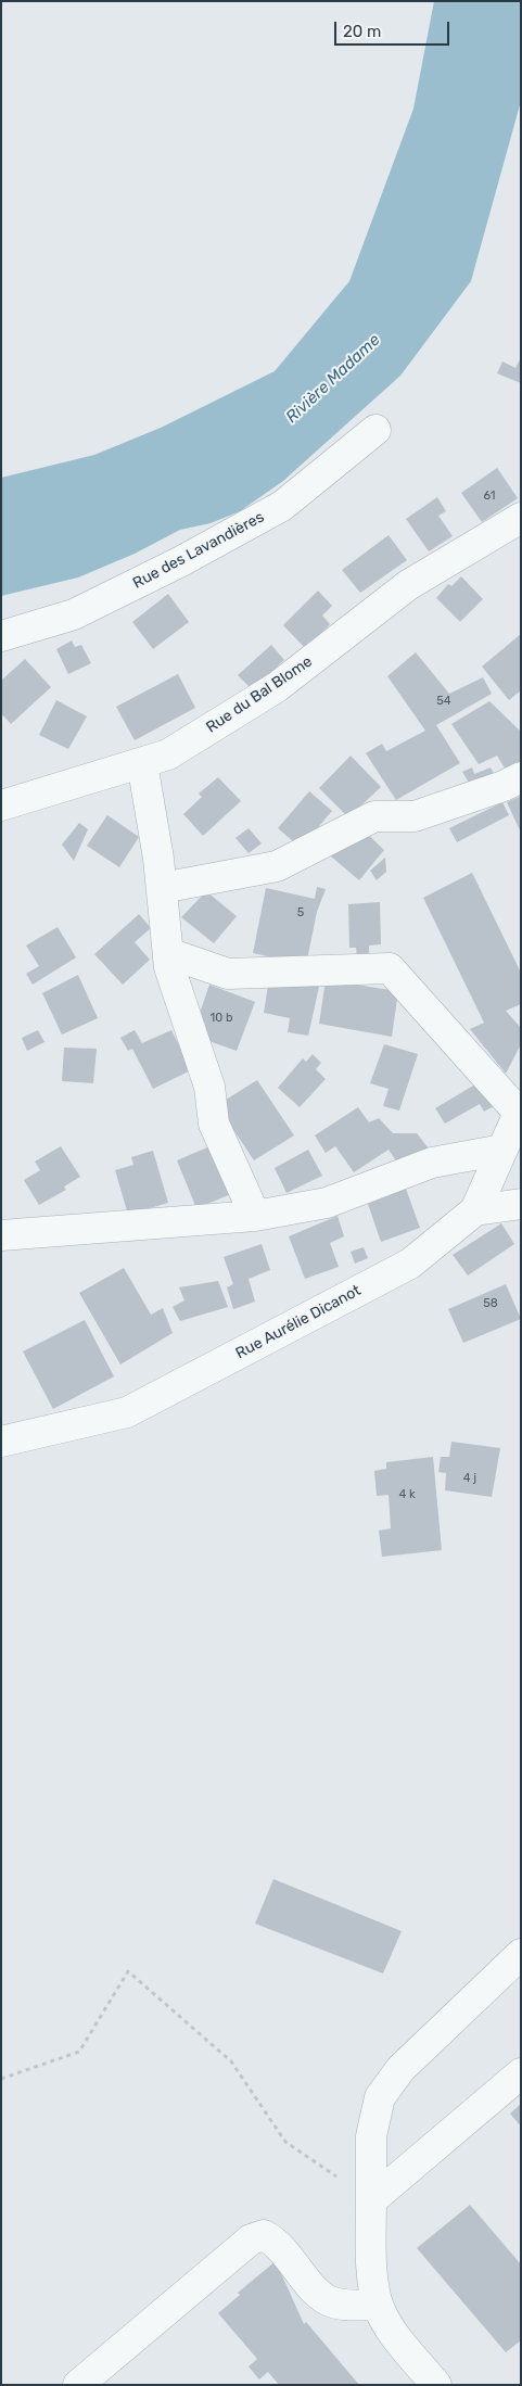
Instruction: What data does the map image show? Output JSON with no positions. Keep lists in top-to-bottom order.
{
  "streets": {
    "street": ["Rue des Lavandières", "Rue du Bal Blome", "Rue Aurélie Dicanot"]
  },
  "water": ["Rivière Madame"],
  "house_numbers": [
    "61",
    "54",
    "5",
    "10 b",
    "58",
    "4 j",
    "4 k"
  ],
  "scale_bar": "20 m"
}
